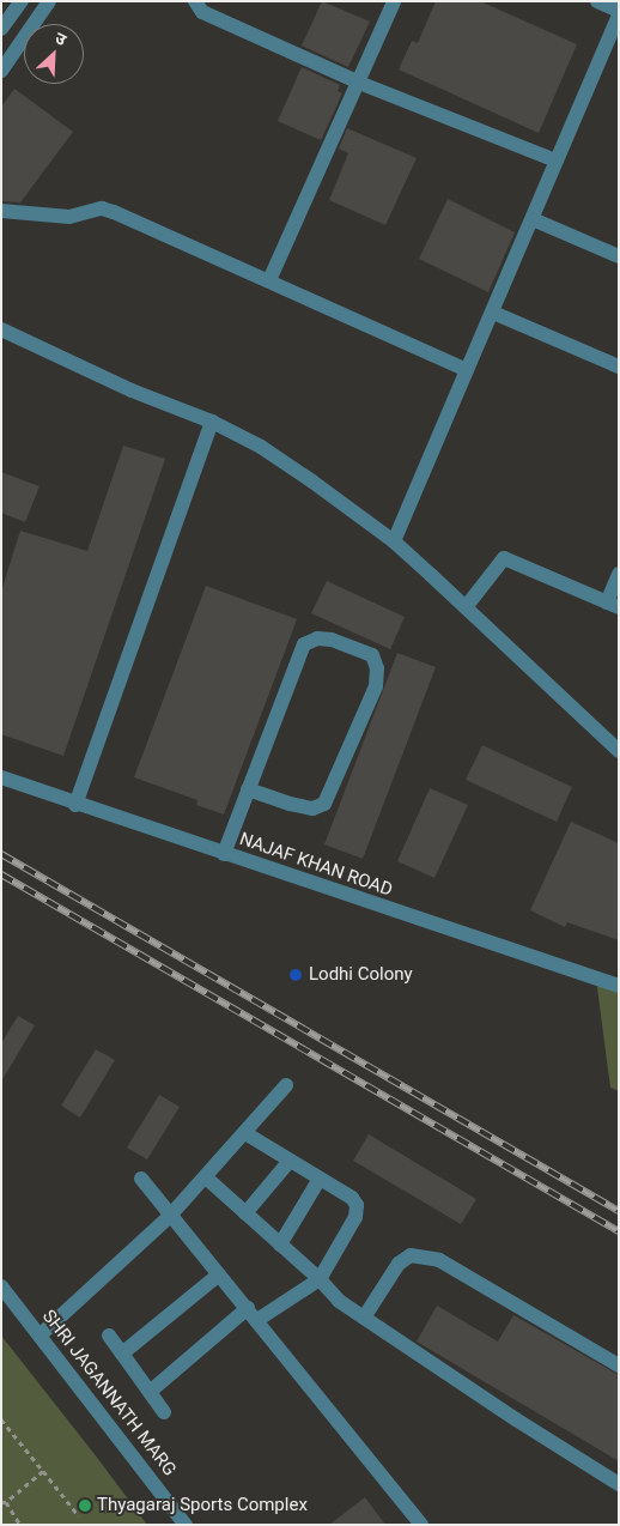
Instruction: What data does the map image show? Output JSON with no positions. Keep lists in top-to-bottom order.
{
  "streets": {
    "street": ["NAJAF KHAN ROAD", "SHRI JAGANNATH MARG"]
  },
  "places": ["Lodhi Colony", "Thyagaraj Sports Complex"],
  "north": "top right"
}
